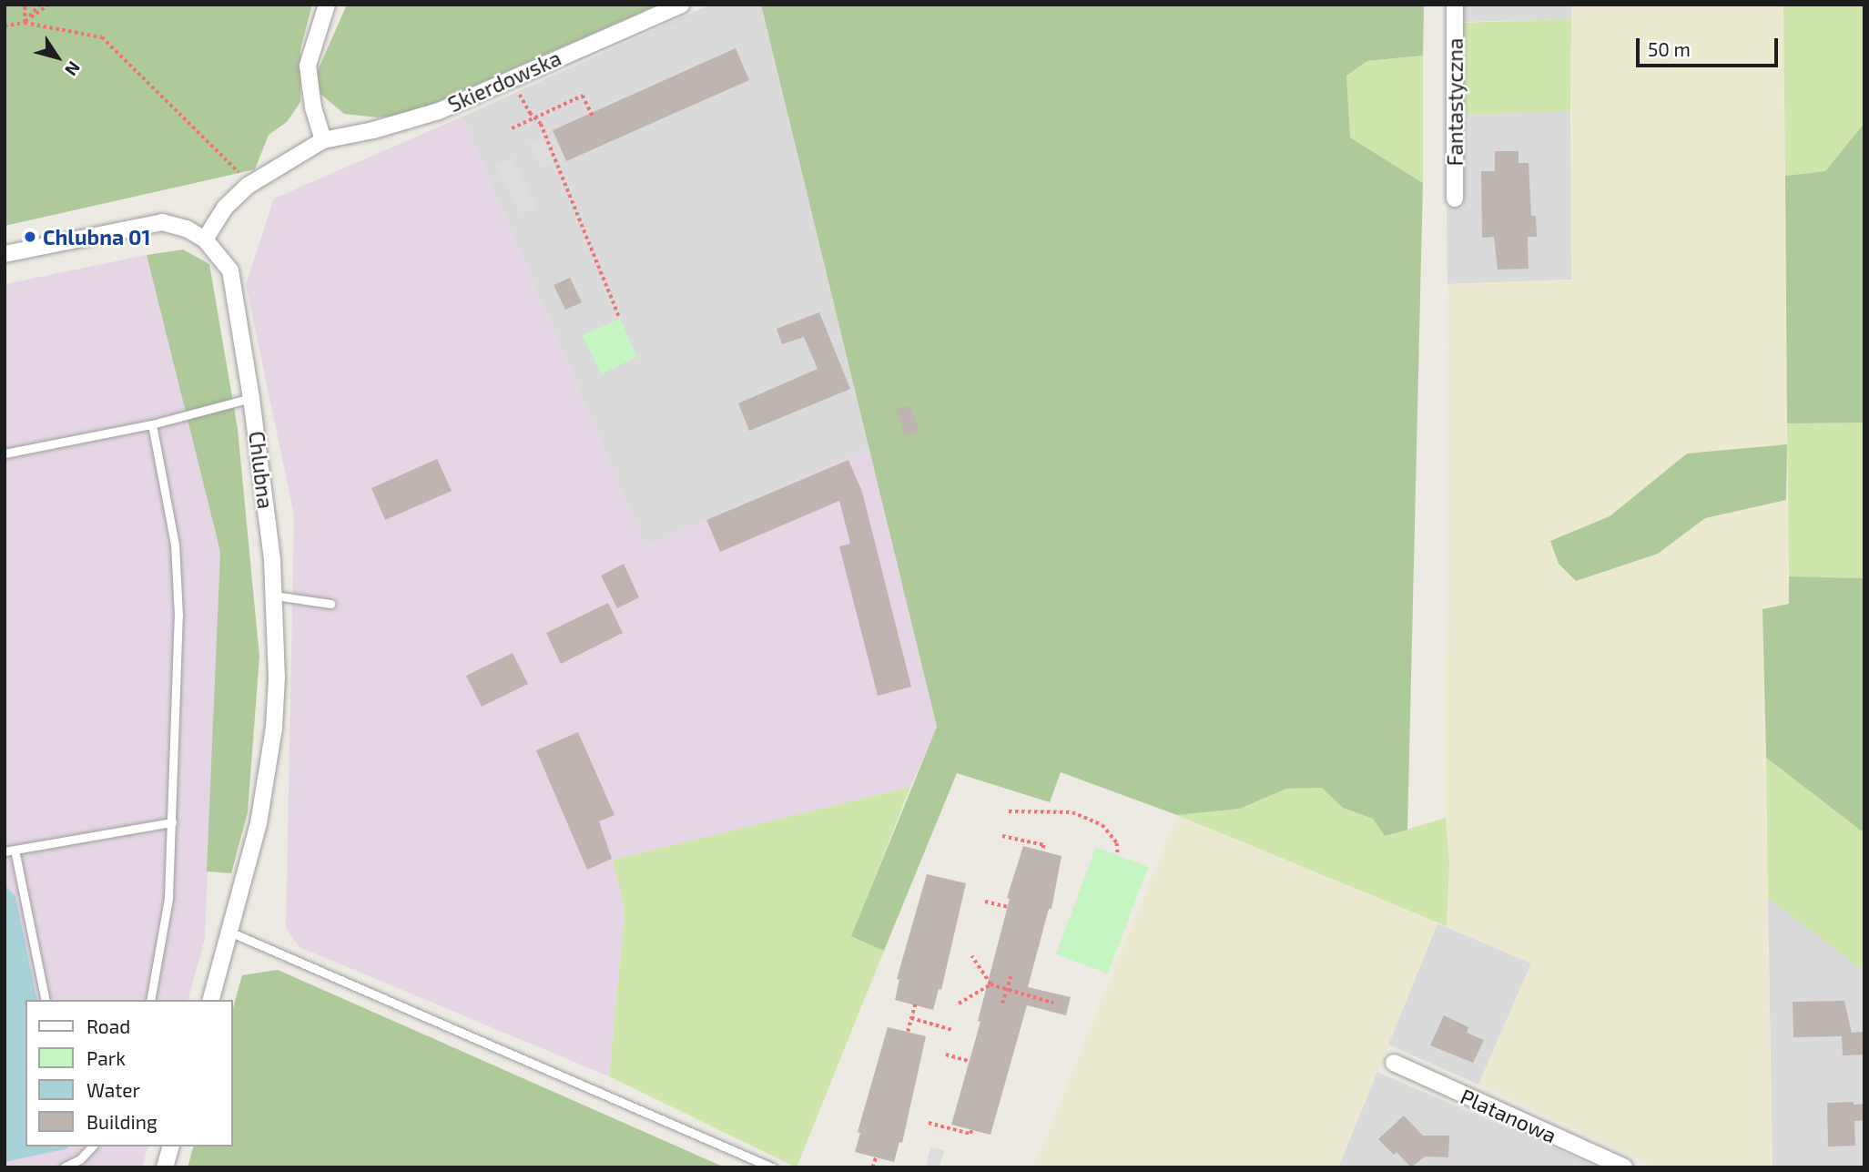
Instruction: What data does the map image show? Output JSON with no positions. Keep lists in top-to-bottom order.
{
  "streets": {
    "street": [
      "Skierdowska",
      "Fantastyczna",
      "Chlubna",
      "Platanowa"
    ]
  },
  "places": ["Chlubna 01"],
  "legend": [
    "Road",
    "Park",
    "Water",
    "Building"
  ],
  "scale_bar": "50 m",
  "north": "bottom right"
}
